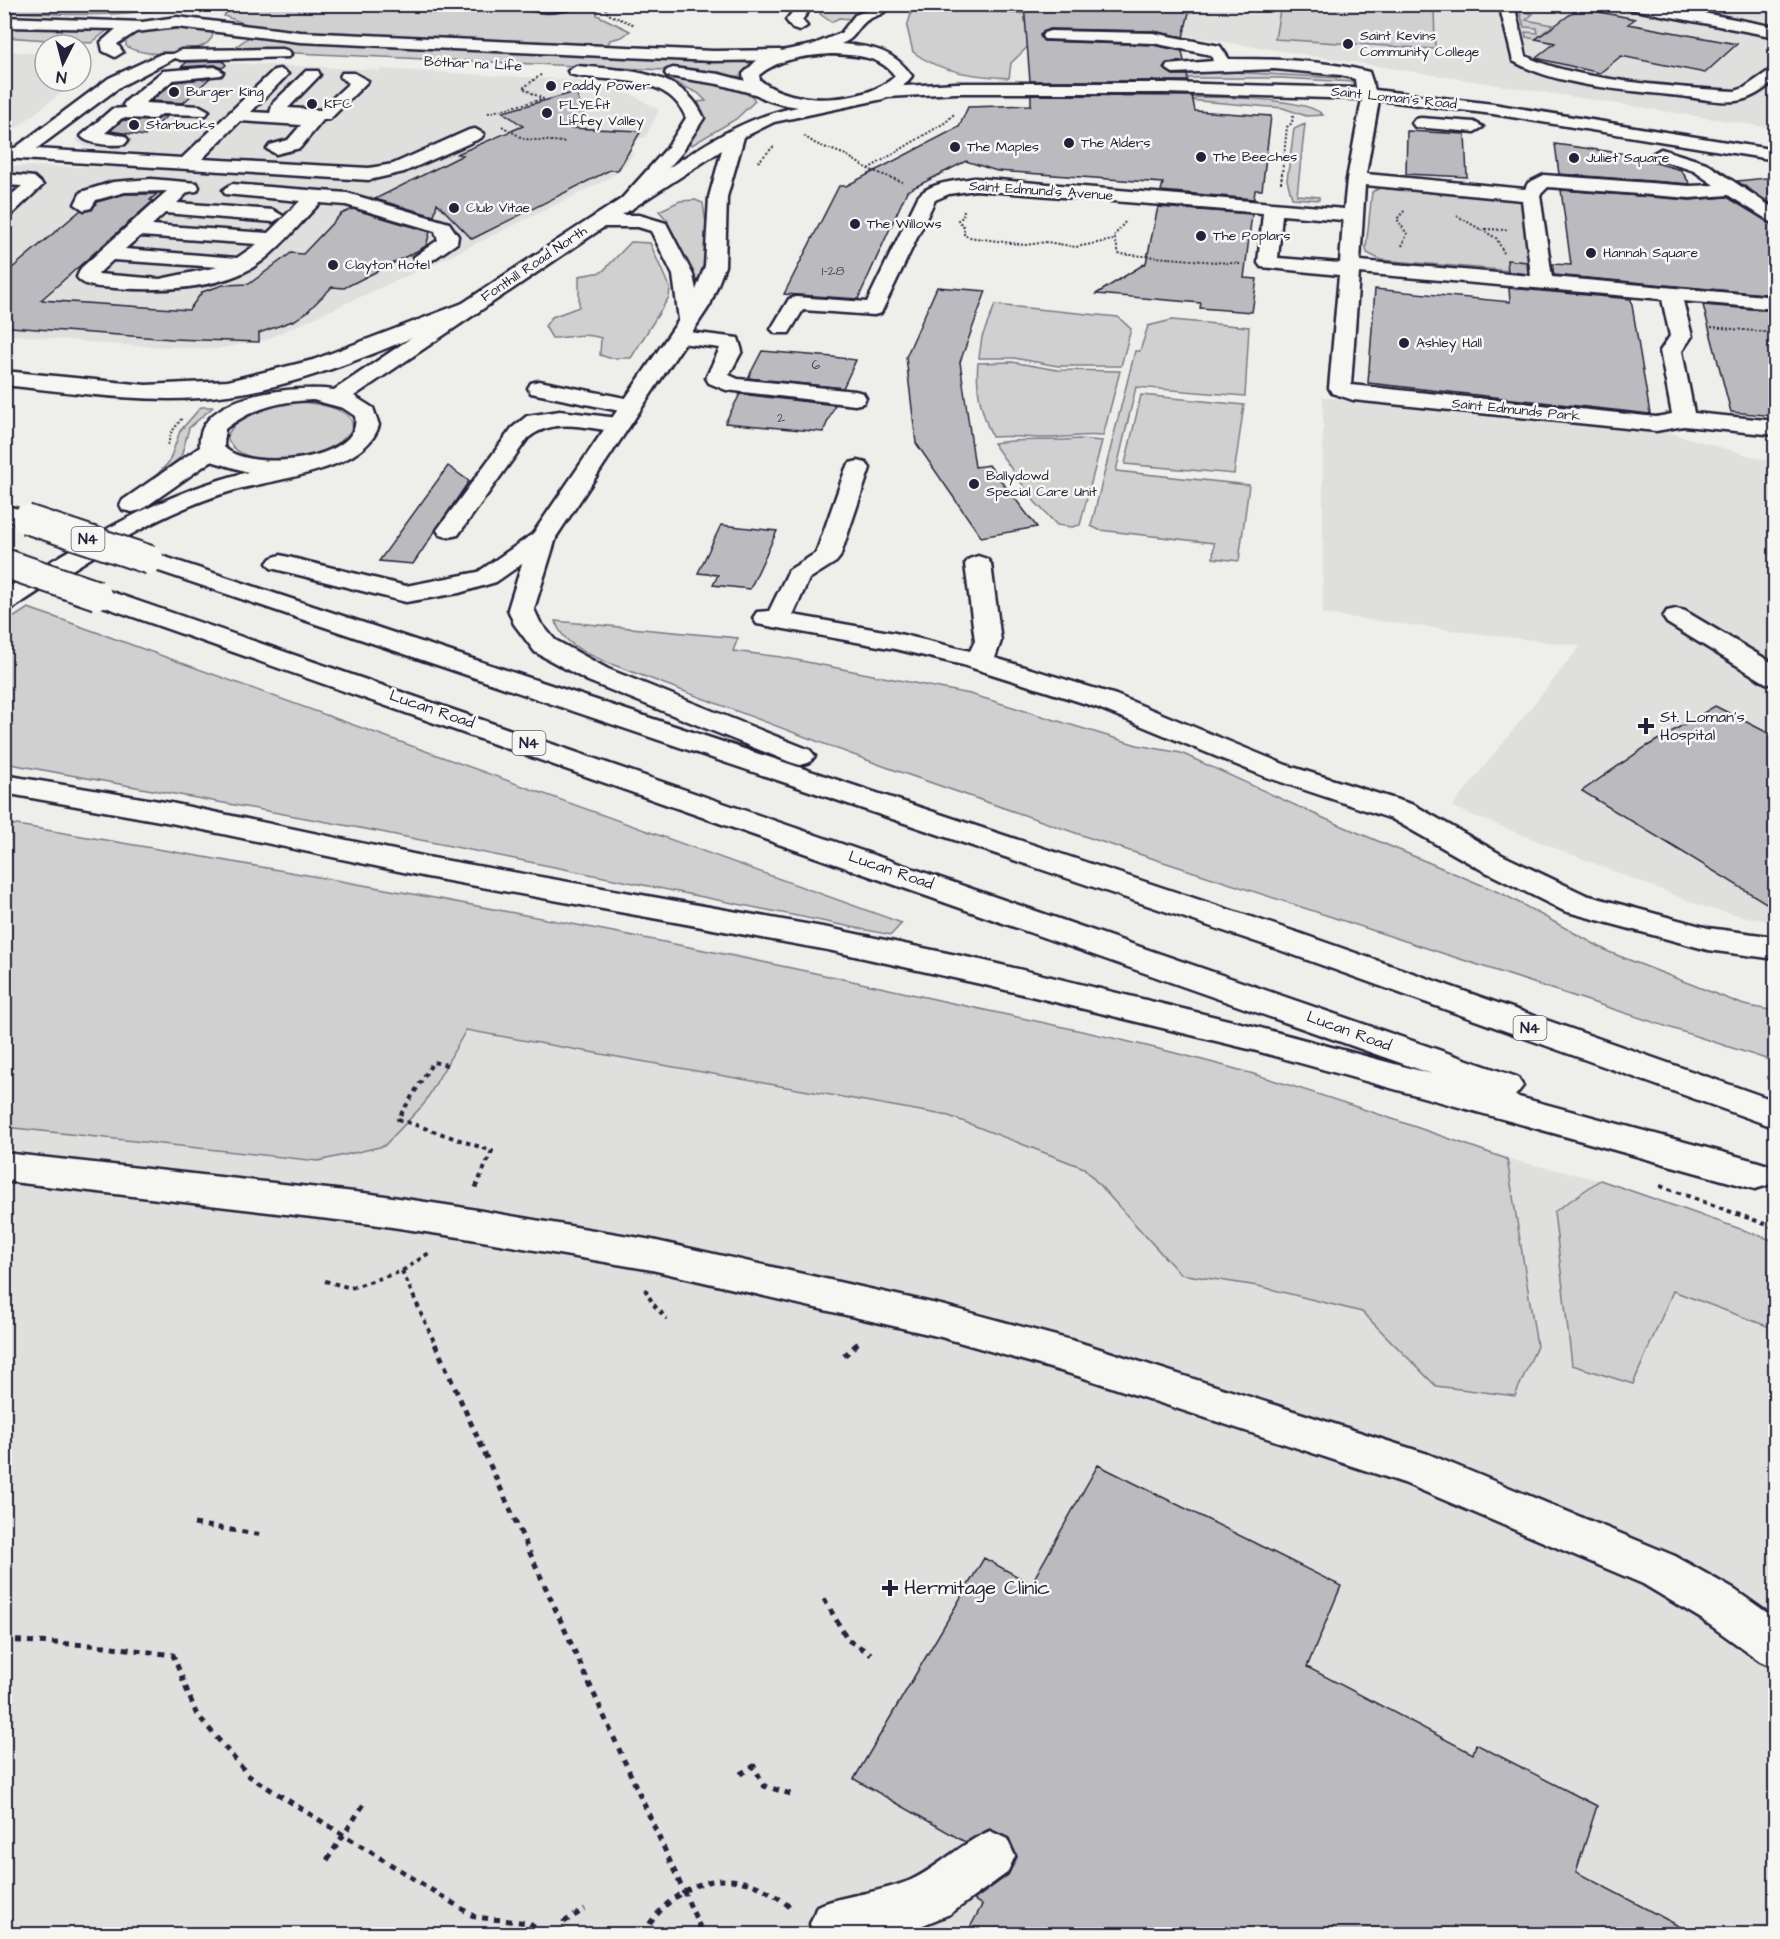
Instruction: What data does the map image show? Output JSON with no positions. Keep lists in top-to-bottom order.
{
  "streets": {
    "main road": [
      "Bóthar na Life",
      "Saint Loman's Road",
      "Saint Edmund's Avenue",
      "Fonthill Road North",
      "Saint Edmunds Park",
      "N4",
      "Lucan Road"
    ]
  },
  "crossings": [
    ["Saint Loman's Road", "Fonthill Road North"],
    ["Saint Loman's Road", "Saint Edmunds Park"],
    ["Saint Edmund's Avenue", "Saint Edmunds Park"]
  ],
  "places": {
    "other": [
      "Saint Kevins Community College",
      "Paddy Power",
      "Burger King",
      "KFC",
      "FLYEfit Liffey Valley",
      "Starbucks",
      "The Alders",
      "The Maples",
      "The Beeches",
      "Juliet Square",
      "Club Vitae",
      "The Willows",
      "The Poplars",
      "Hannah Square",
      "Clayton Hotel",
      "Ashley Hall",
      "Ballydowd Special Care Unit"
    ],
    "health": ["St. Loman's Hospital", "Hermitage Clinic"]
  },
  "house_numbers": ["1-28", "6", "2"],
  "north": "bottom"
}
